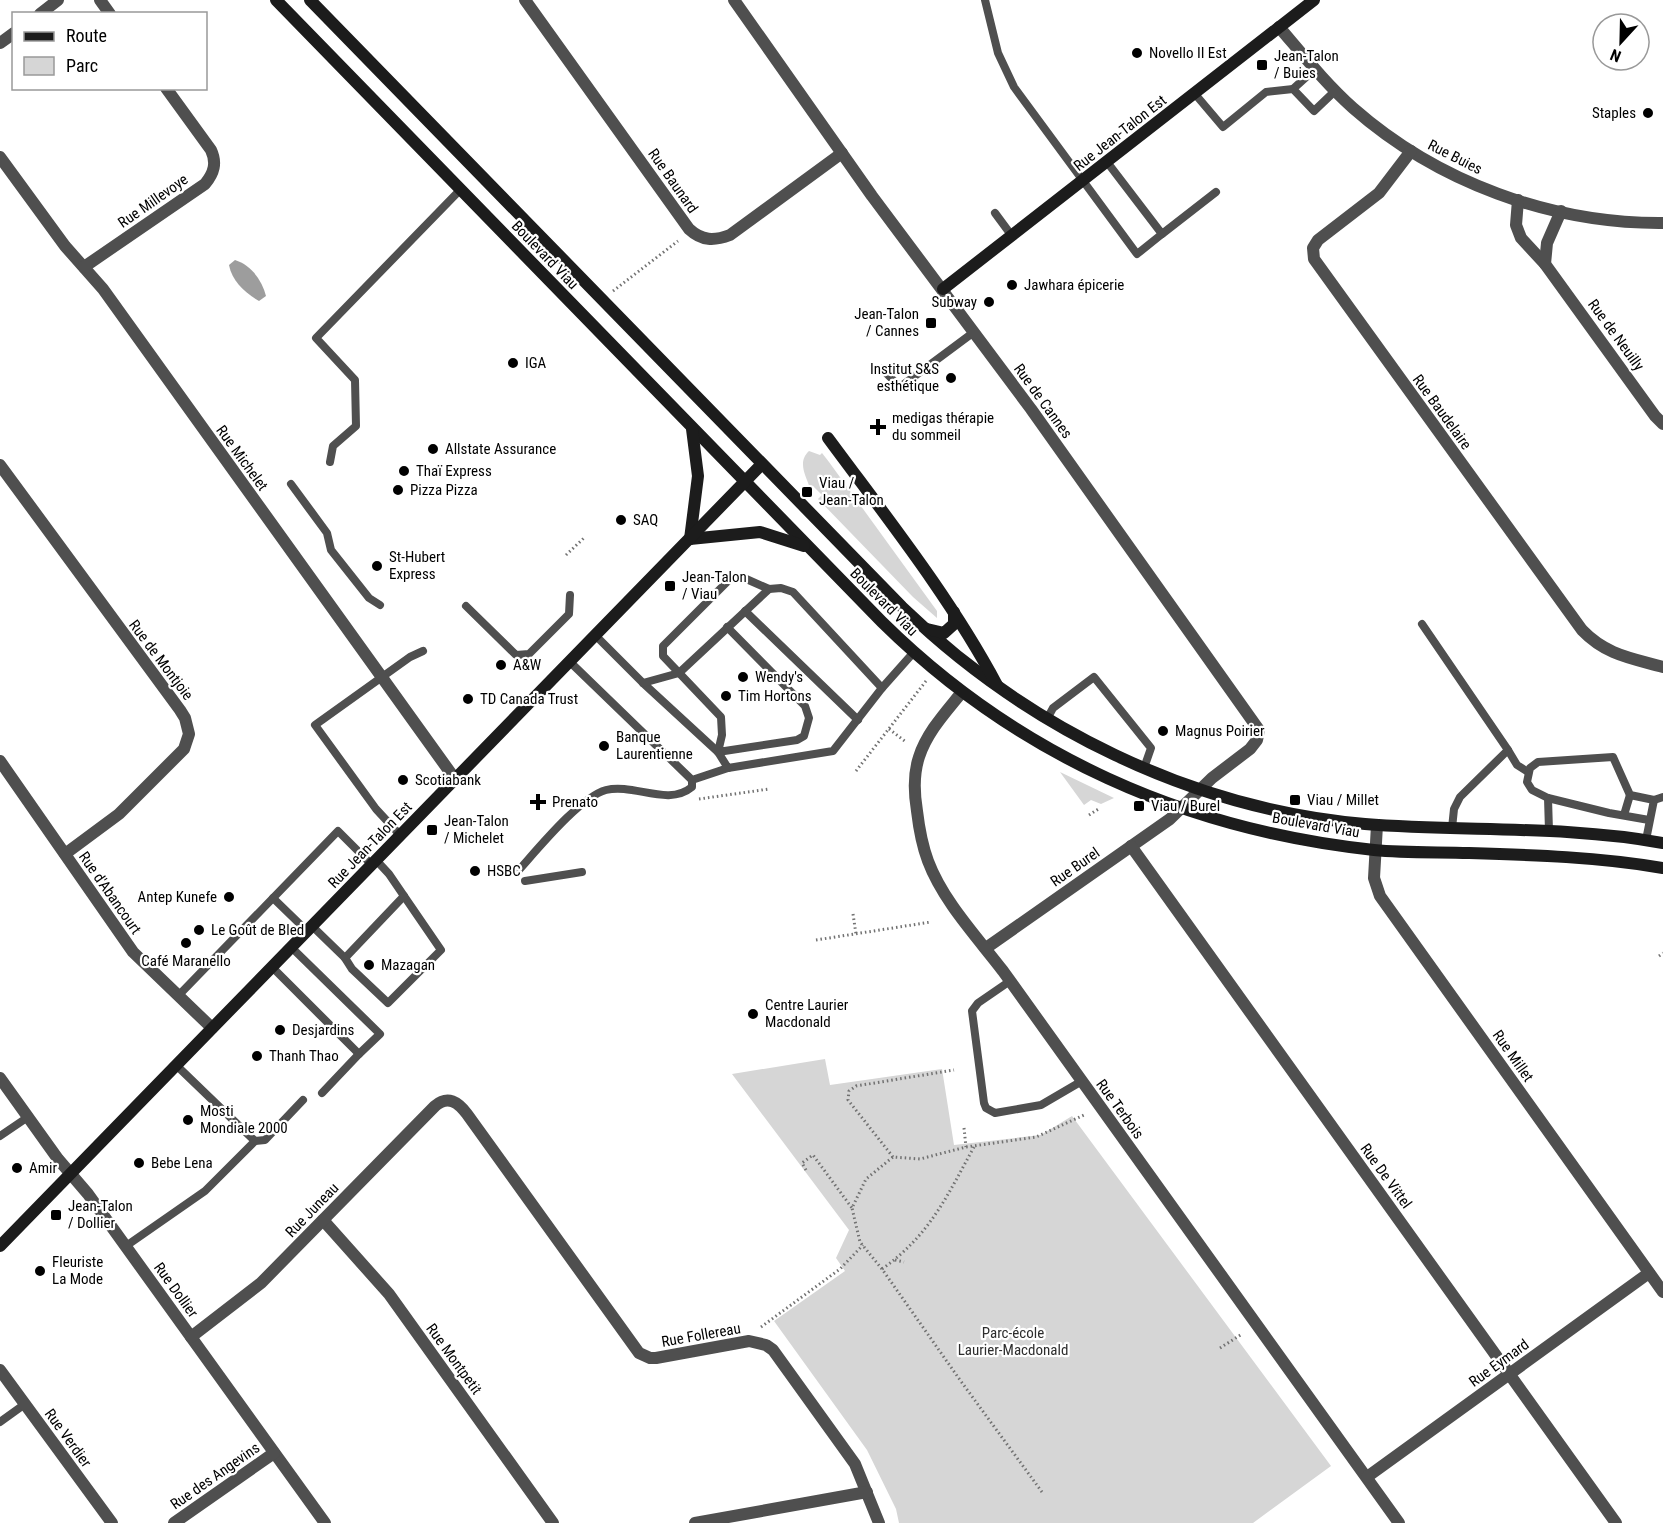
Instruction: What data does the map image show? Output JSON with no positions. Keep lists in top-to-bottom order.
{
  "streets": {
    "main road": ["Rue Jean-Talon Est", "Boulevard Viau"],
    "street": [
      "Rue Buies",
      "Rue Baunard",
      "Rue Millevoye",
      "Rue de Neuilly",
      "Rue de Cannes",
      "Rue Baudelaire",
      "Rue Michelet",
      "Rue de Montjoie",
      "Rue Burel",
      "Rue d'Abancourt",
      "Rue Millet",
      "Rue Terbois",
      "Rue De Vittel",
      "Rue Juneau",
      "Rue Dollier",
      "Rue Follereau",
      "Rue Montpetit",
      "Rue Eymard",
      "Rue Verdier",
      "Rue des Angevins"
    ]
  },
  "crossings": [
    ["Rue Jean-Talon Est", "Rue Buies"],
    ["Rue Jean-Talon Est", "Boulevard Viau"],
    ["Rue Jean-Talon Est", "Rue de Cannes"],
    ["Rue Jean-Talon Est", "Rue Michelet"],
    ["Rue Jean-Talon Est", "Rue d'Abancourt"],
    ["Rue Jean-Talon Est", "Rue Dollier"],
    ["Rue Buies", "Rue de Neuilly"],
    ["Rue Buies", "Rue Baudelaire"],
    ["Rue Baunard", "Rue de Cannes"],
    ["Rue Millevoye", "Rue Michelet"],
    ["Boulevard Viau", "Rue de Cannes"],
    ["Boulevard Viau", "Rue Burel"],
    ["Boulevard Viau", "Rue Millet"],
    ["Boulevard Viau", "Rue Terbois"],
    ["Rue de Cannes", "Rue Burel"],
    ["Rue de Montjoie", "Rue d'Abancourt"],
    ["Rue Burel", "Rue Terbois"],
    ["Rue Burel", "Rue De Vittel"],
    ["Rue Millet", "Rue Eymard"],
    ["Rue Terbois", "Rue Eymard"],
    ["Rue De Vittel", "Rue Eymard"],
    ["Rue Juneau", "Rue Dollier"],
    ["Rue Juneau", "Rue Follereau"],
    ["Rue Juneau", "Rue Montpetit"],
    ["Rue Dollier", "Rue des Angevins"]
  ],
  "parks": ["Parc-école Laurier-Macdonald"],
  "places": {
    "other": [
      "Novello II Est",
      "Staples",
      "Jawhara épicerie",
      "Subway",
      "IGA",
      "Institut S&S esthétique",
      "Allstate Assurance",
      "Thaï Express",
      "Pizza Pizza",
      "SAQ",
      "St-Hubert Express",
      "A&W",
      "Wendy's",
      "Tim Hortons",
      "TD Canada Trust",
      "Magnus Poirier",
      "Banque Laurentienne",
      "Scotiabank",
      "HSBC",
      "Antep Kunefe",
      "Le Goût de Bled",
      "Café Maranello",
      "Mazagan",
      "Centre Laurier Macdonald",
      "Desjardins",
      "Thanh Thao",
      "Mosti Mondiale 2000",
      "Bebe Lena",
      "Amir",
      "Fleuriste La Mode"
    ],
    "transit": [
      "Jean-Talon / Buies",
      "Jean-Talon / Cannes",
      "Viau / Jean-Talon",
      "Jean-Talon / Viau",
      "Viau / Millet",
      "Viau / Burel",
      "Jean-Talon / Michelet",
      "Jean-Talon / Dollier"
    ],
    "health": ["medigas thérapie du sommeil", "Prenato"]
  },
  "legend": ["Route", "Parc"],
  "north": "bottom"
}
